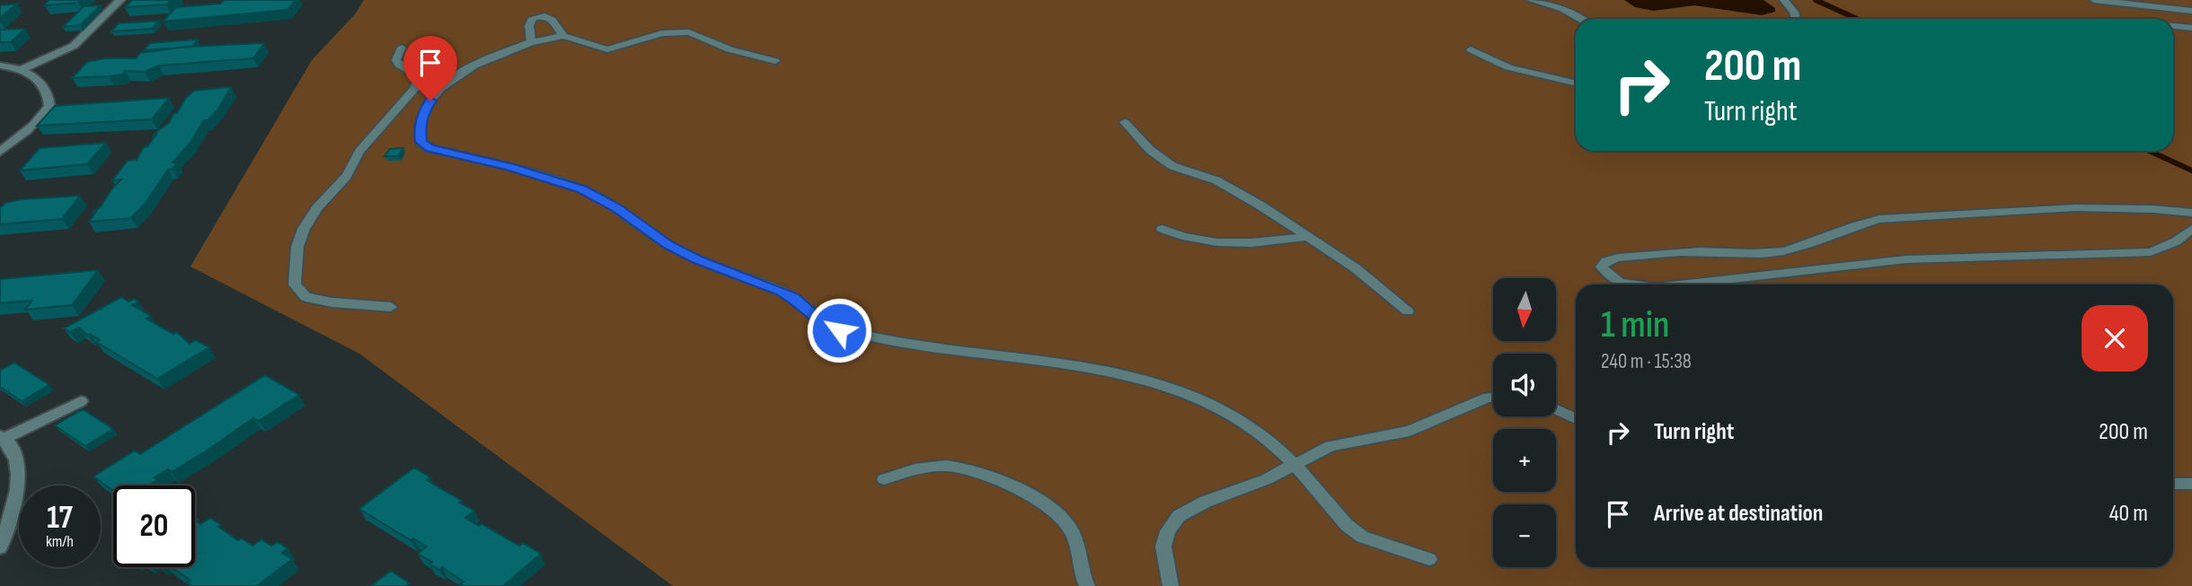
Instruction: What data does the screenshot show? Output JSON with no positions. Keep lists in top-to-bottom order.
{
  "north": "bottom",
  "page": {
    "turn": ["200 m", "Turn right"],
    "map_buttons": ["+", "−"],
    "heading": ["1 min", "240 m · 15:38"],
    "list": [
      {
        "name": "Turn right",
        "value": "200 m"
      },
      {
        "name": "Arrive at destination",
        "value": "40 m"
      }
    ],
    "speed": "17 km/h",
    "limit": "20"
  }
}
